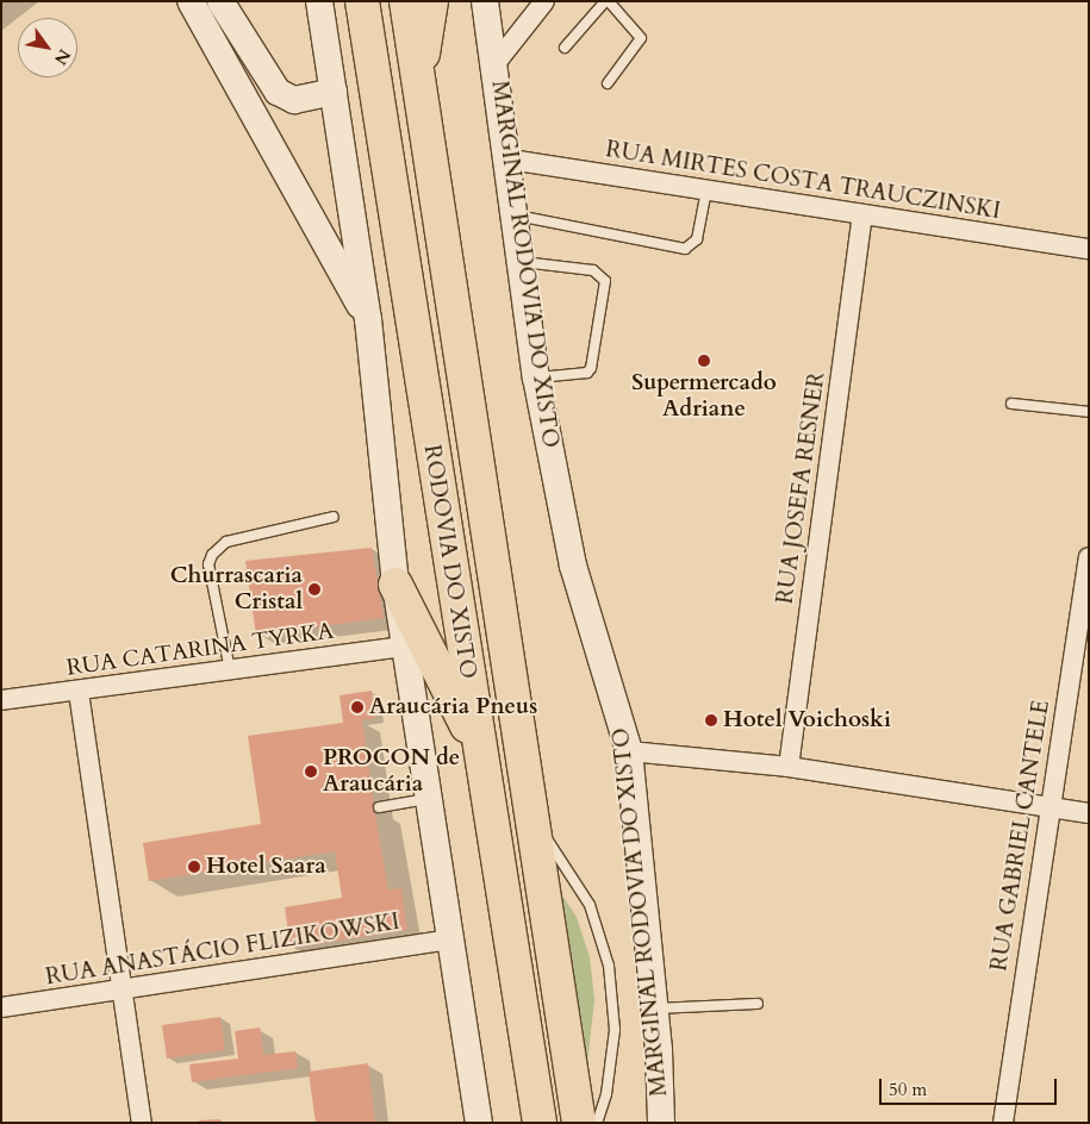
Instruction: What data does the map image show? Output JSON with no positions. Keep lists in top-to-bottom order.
{
  "streets": {
    "highway": ["RODOVIA DO XISTO"],
    "main road": ["MARGINAL RODOVIA DO XISTO"],
    "street": [
      "RUA MIRTES COSTA TRAUCZINSKI",
      "RUA JOSEFA RESNER",
      "RUA CATARINA TYRKA",
      "RUA GABRIEL CANTELE",
      "RUA ANASTÁCIO FLIZIKOWSKI"
    ]
  },
  "crossings": [
    ["RUA MIRTES COSTA TRAUCZINSKI", "MARGINAL RODOVIA DO XISTO"],
    ["RUA MIRTES COSTA TRAUCZINSKI", "RUA JOSEFA RESNER"]
  ],
  "places": [
    "Supermercado Adriane",
    "Churrascaria Cristal",
    "Araucária Pneus",
    "Hotel Voichoski",
    "PROCON de Araucária",
    "Hotel Saara"
  ],
  "scale_bar": "50 m",
  "north": "bottom right"
}
